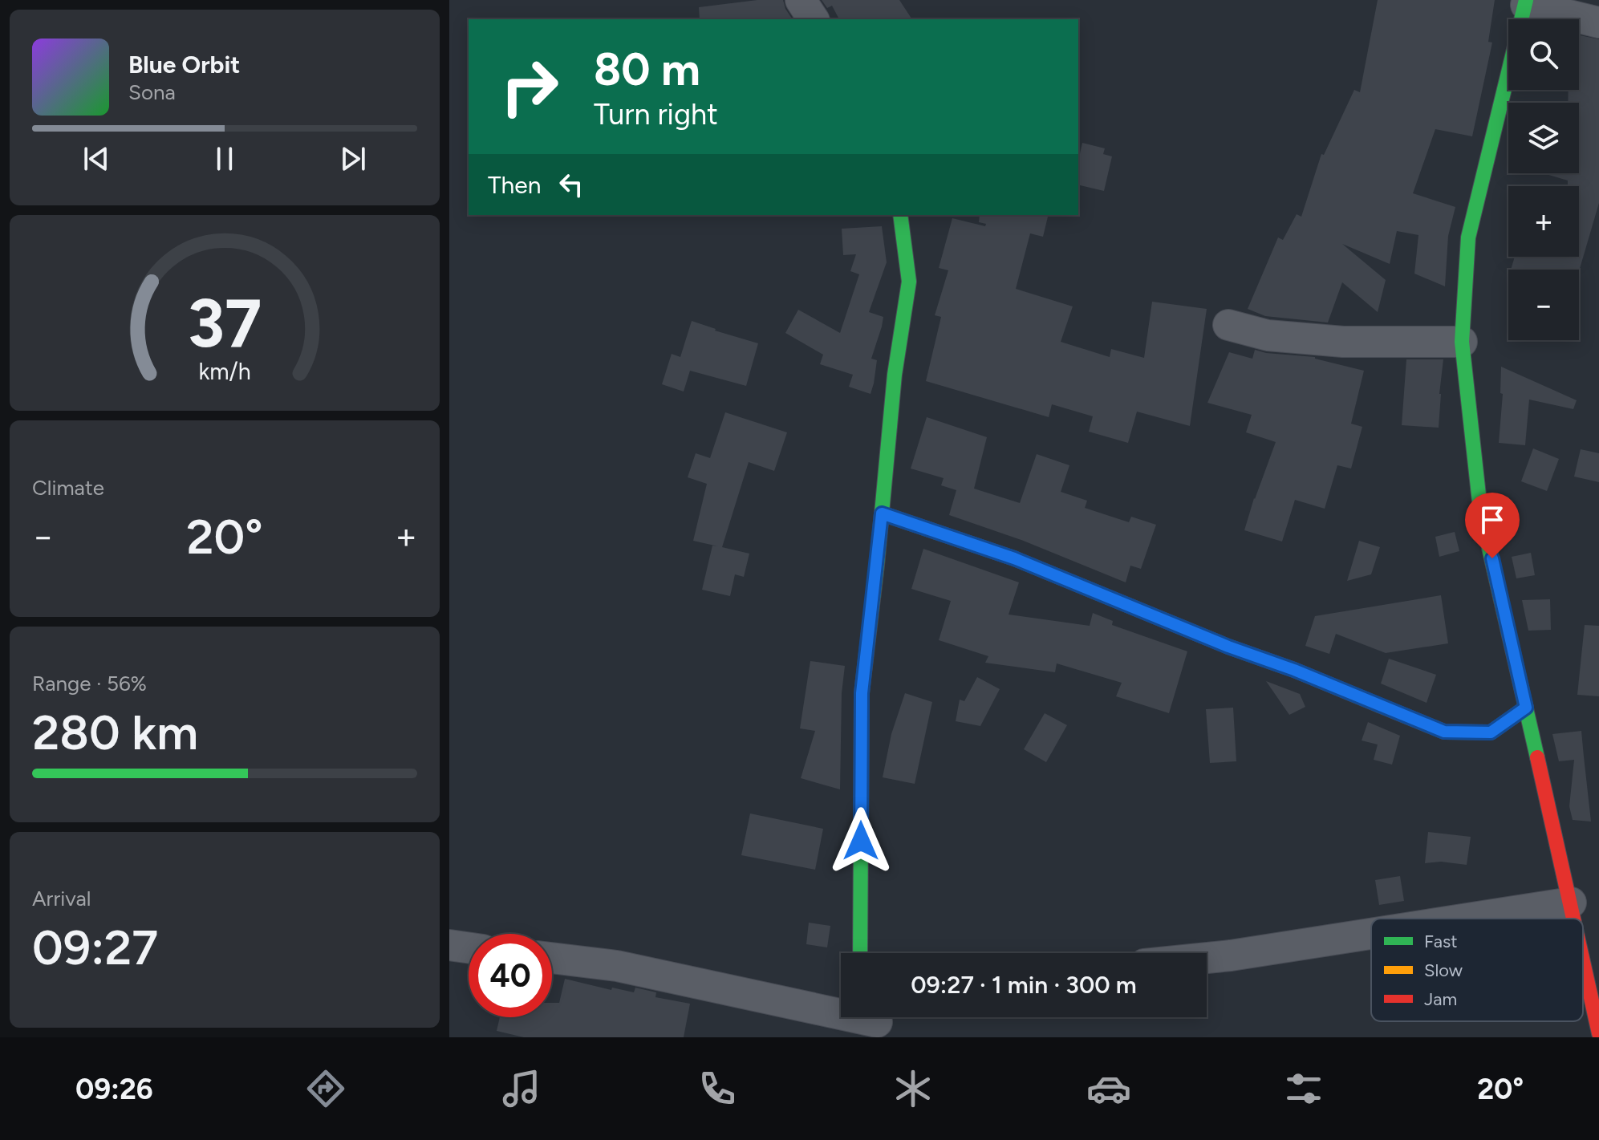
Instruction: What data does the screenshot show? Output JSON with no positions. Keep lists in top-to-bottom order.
{
  "legend": ["Fast", "Slow", "Jam"],
  "page": {
    "map_buttons": ["+", "−"],
    "turn": ["80 m", "Turn right"],
    "song": ["Blue Orbit", "Sona"],
    "then": "Then",
    "tile": [
      "Climate",
      ["Range · 56%", "280 km"],
      ["Arrival", "09:27"]
    ],
    "heat": ["−", "20°", "+"],
    "limit": "40",
    "trip": "09:27 · 1 min · 300 m",
    "tabs": ["09:26", "20°"],
    "gauge": ["37", "km/h"]
  }
}
